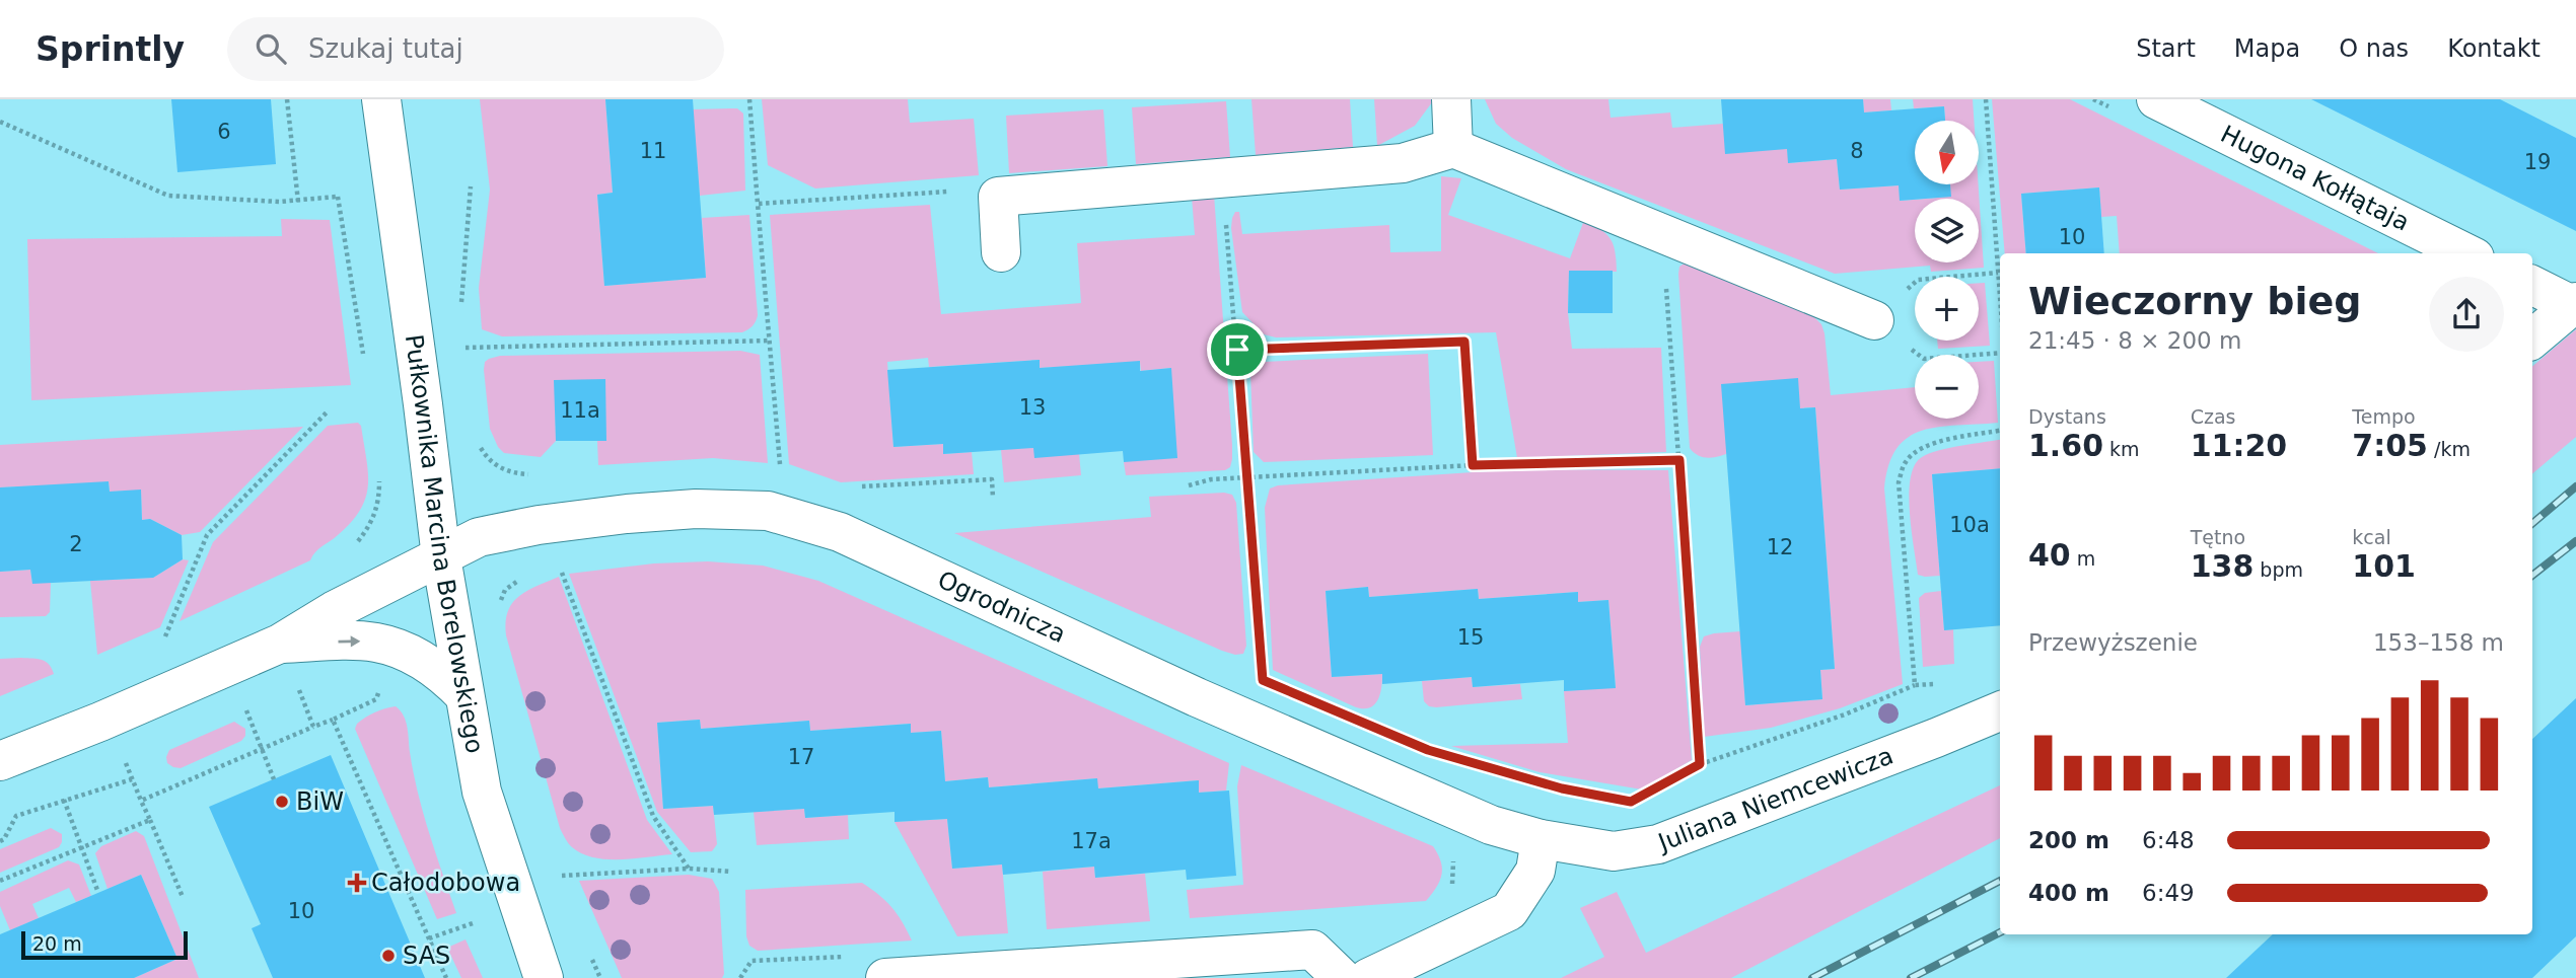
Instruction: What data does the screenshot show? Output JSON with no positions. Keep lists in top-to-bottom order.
{
  "streets": {
    "street": [
      "Hugona Kołłątaja",
      "Pułkownika Marcina Borelowskiego",
      "Ogrodnicza",
      "Juliana Niemcewicza"
    ]
  },
  "crossings": [
    ["Pułkownika Marcina Borelowskiego", "Ogrodnicza"],
    ["Ogrodnicza", "Juliana Niemcewicza"]
  ],
  "places": {
    "other": ["BiW", "SAS"],
    "health": ["Całodobowa"]
  },
  "house_numbers": [
    "6",
    "11",
    "8",
    "19",
    "10",
    "13",
    "11a",
    "10a",
    "2",
    "12",
    "15",
    "17",
    "17a",
    "10"
  ],
  "scale_bar": "20 m",
  "north": "bottom",
  "page": {
    "header": "Sprintly",
    "search": "Szukaj tutaj",
    "nav": [
      "Start",
      "Mapa",
      "O nas",
      "Kontakt"
    ],
    "map_buttons": ["+", "−"],
    "heading": ["Wieczorny bieg", "21:45 · 8 × 200 m"],
    "stats": [
      ["Dystans", "1.60 km"],
      ["Czas", "11:20"],
      ["Tempo", "7:05 /km"],
      ["40 m"],
      ["Tętno", "138 bpm"],
      ["kcal", "101"]
    ],
    "chart": ["Przewyższenie", "153–158 m"],
    "list": [
      {
        "name": "200 m",
        "note": "6:48"
      },
      {
        "name": "400 m",
        "note": "6:49"
      }
    ],
    "scale": "20 m"
  }
}
